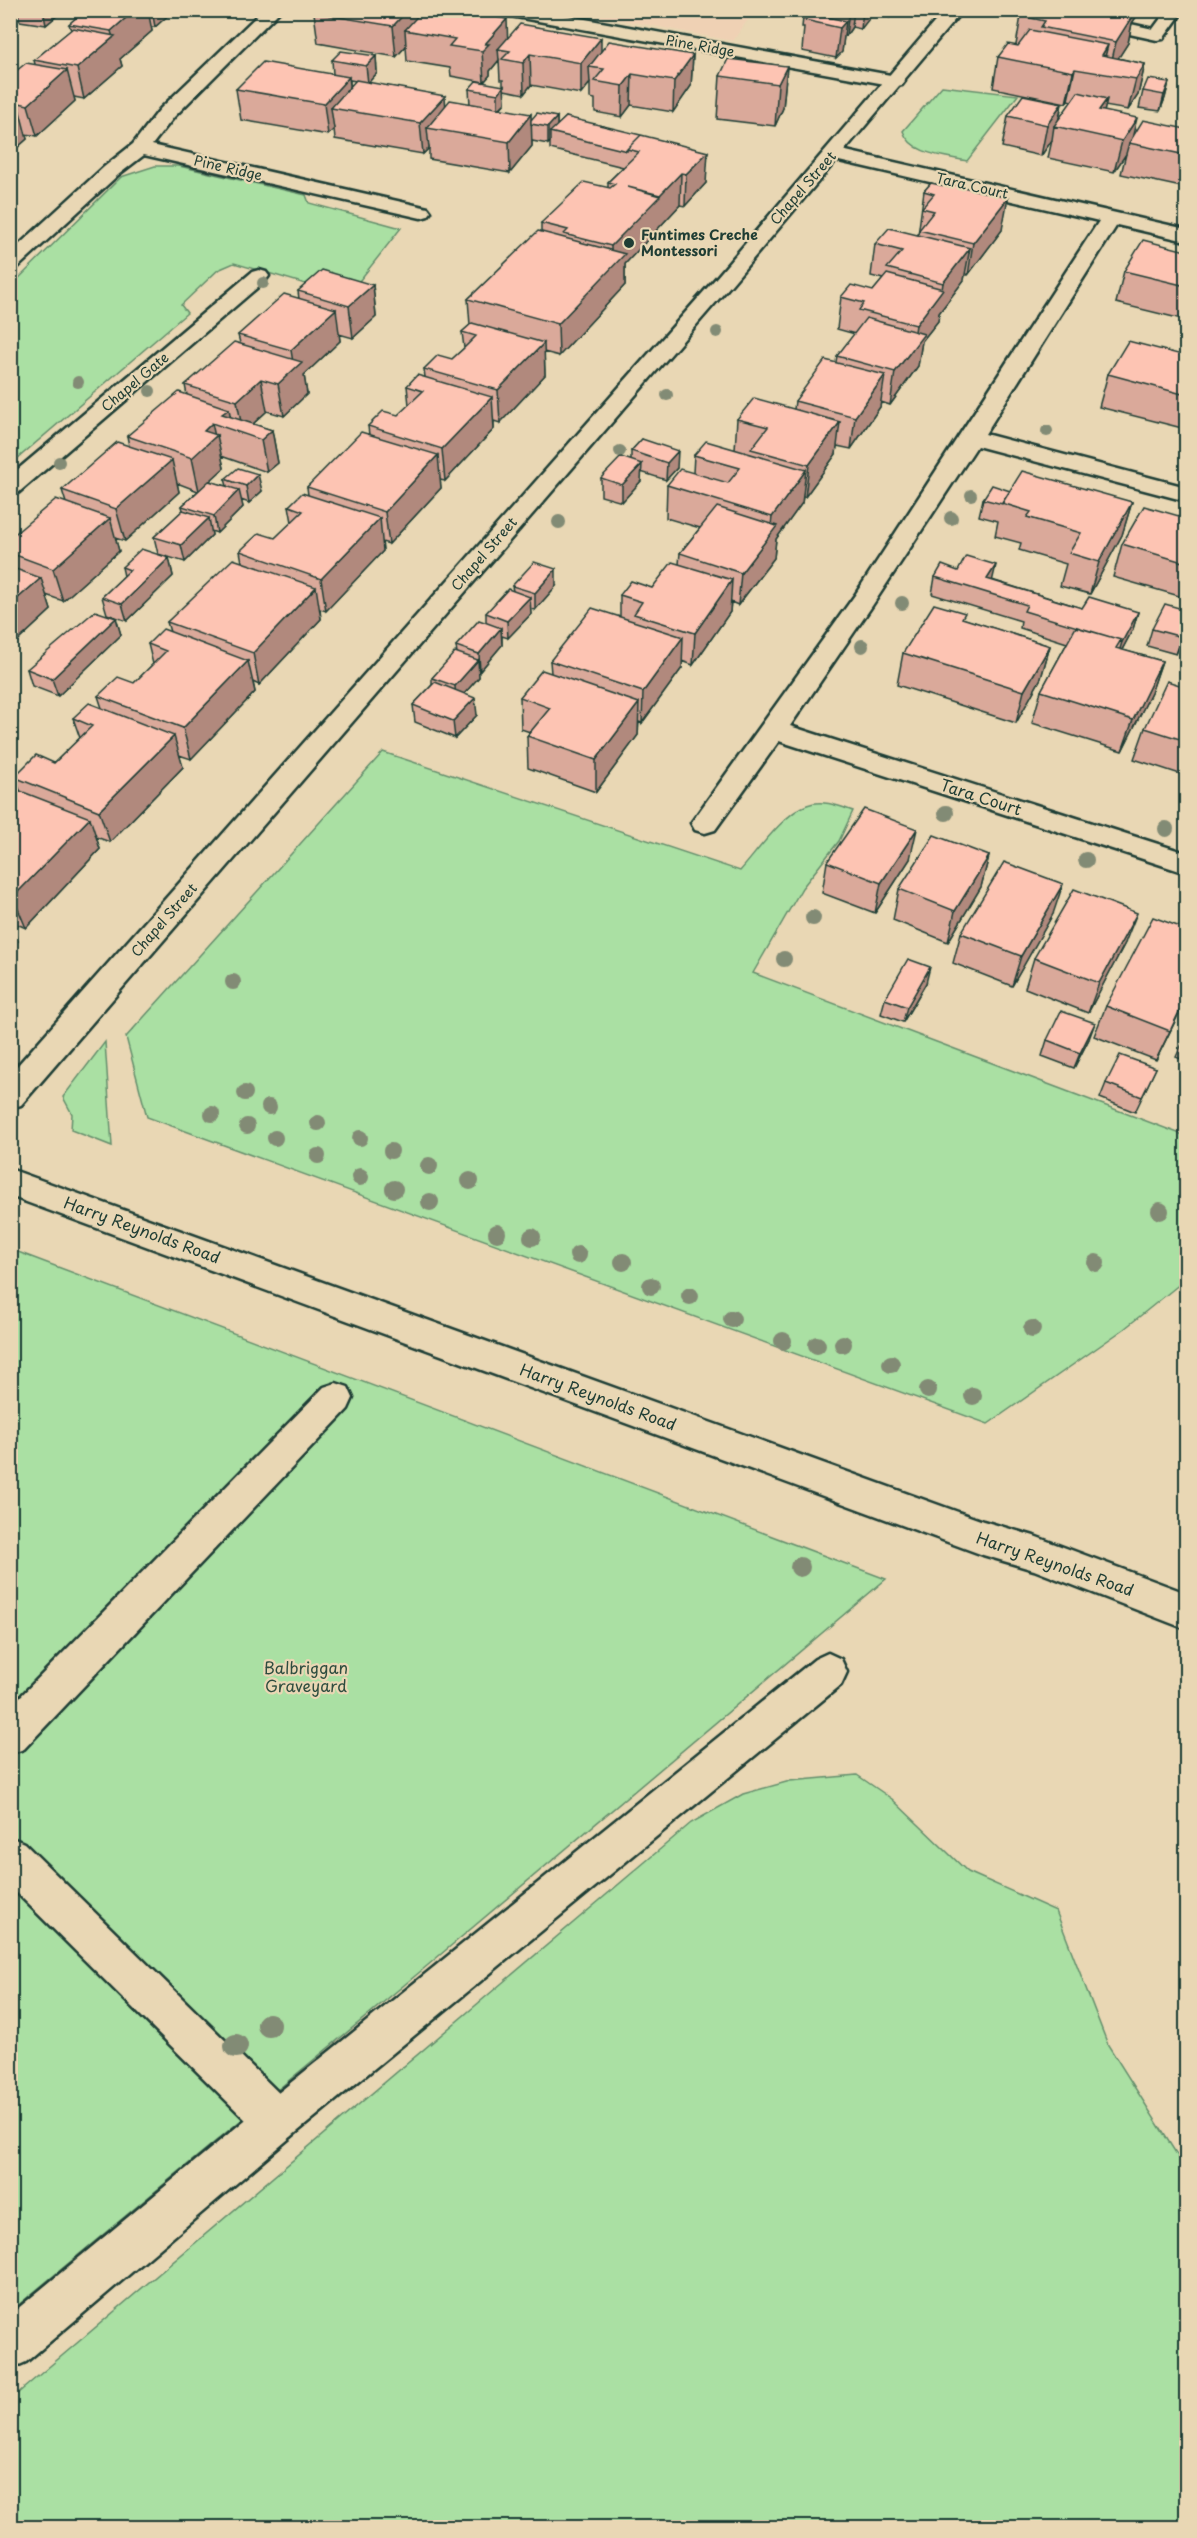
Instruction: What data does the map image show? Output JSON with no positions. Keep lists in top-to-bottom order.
{
  "streets": {
    "street": [
      "Pine Ridge",
      "Tara Court",
      "Chapel Street",
      "Chapel Gate",
      "Harry Reynolds Road"
    ]
  },
  "crossings": [
    ["Pine Ridge", "Chapel Street"],
    ["Tara Court", "Chapel Street"]
  ],
  "parks": ["Balbriggan Graveyard"],
  "places": ["Funtimes Creche Montessori"]
}
